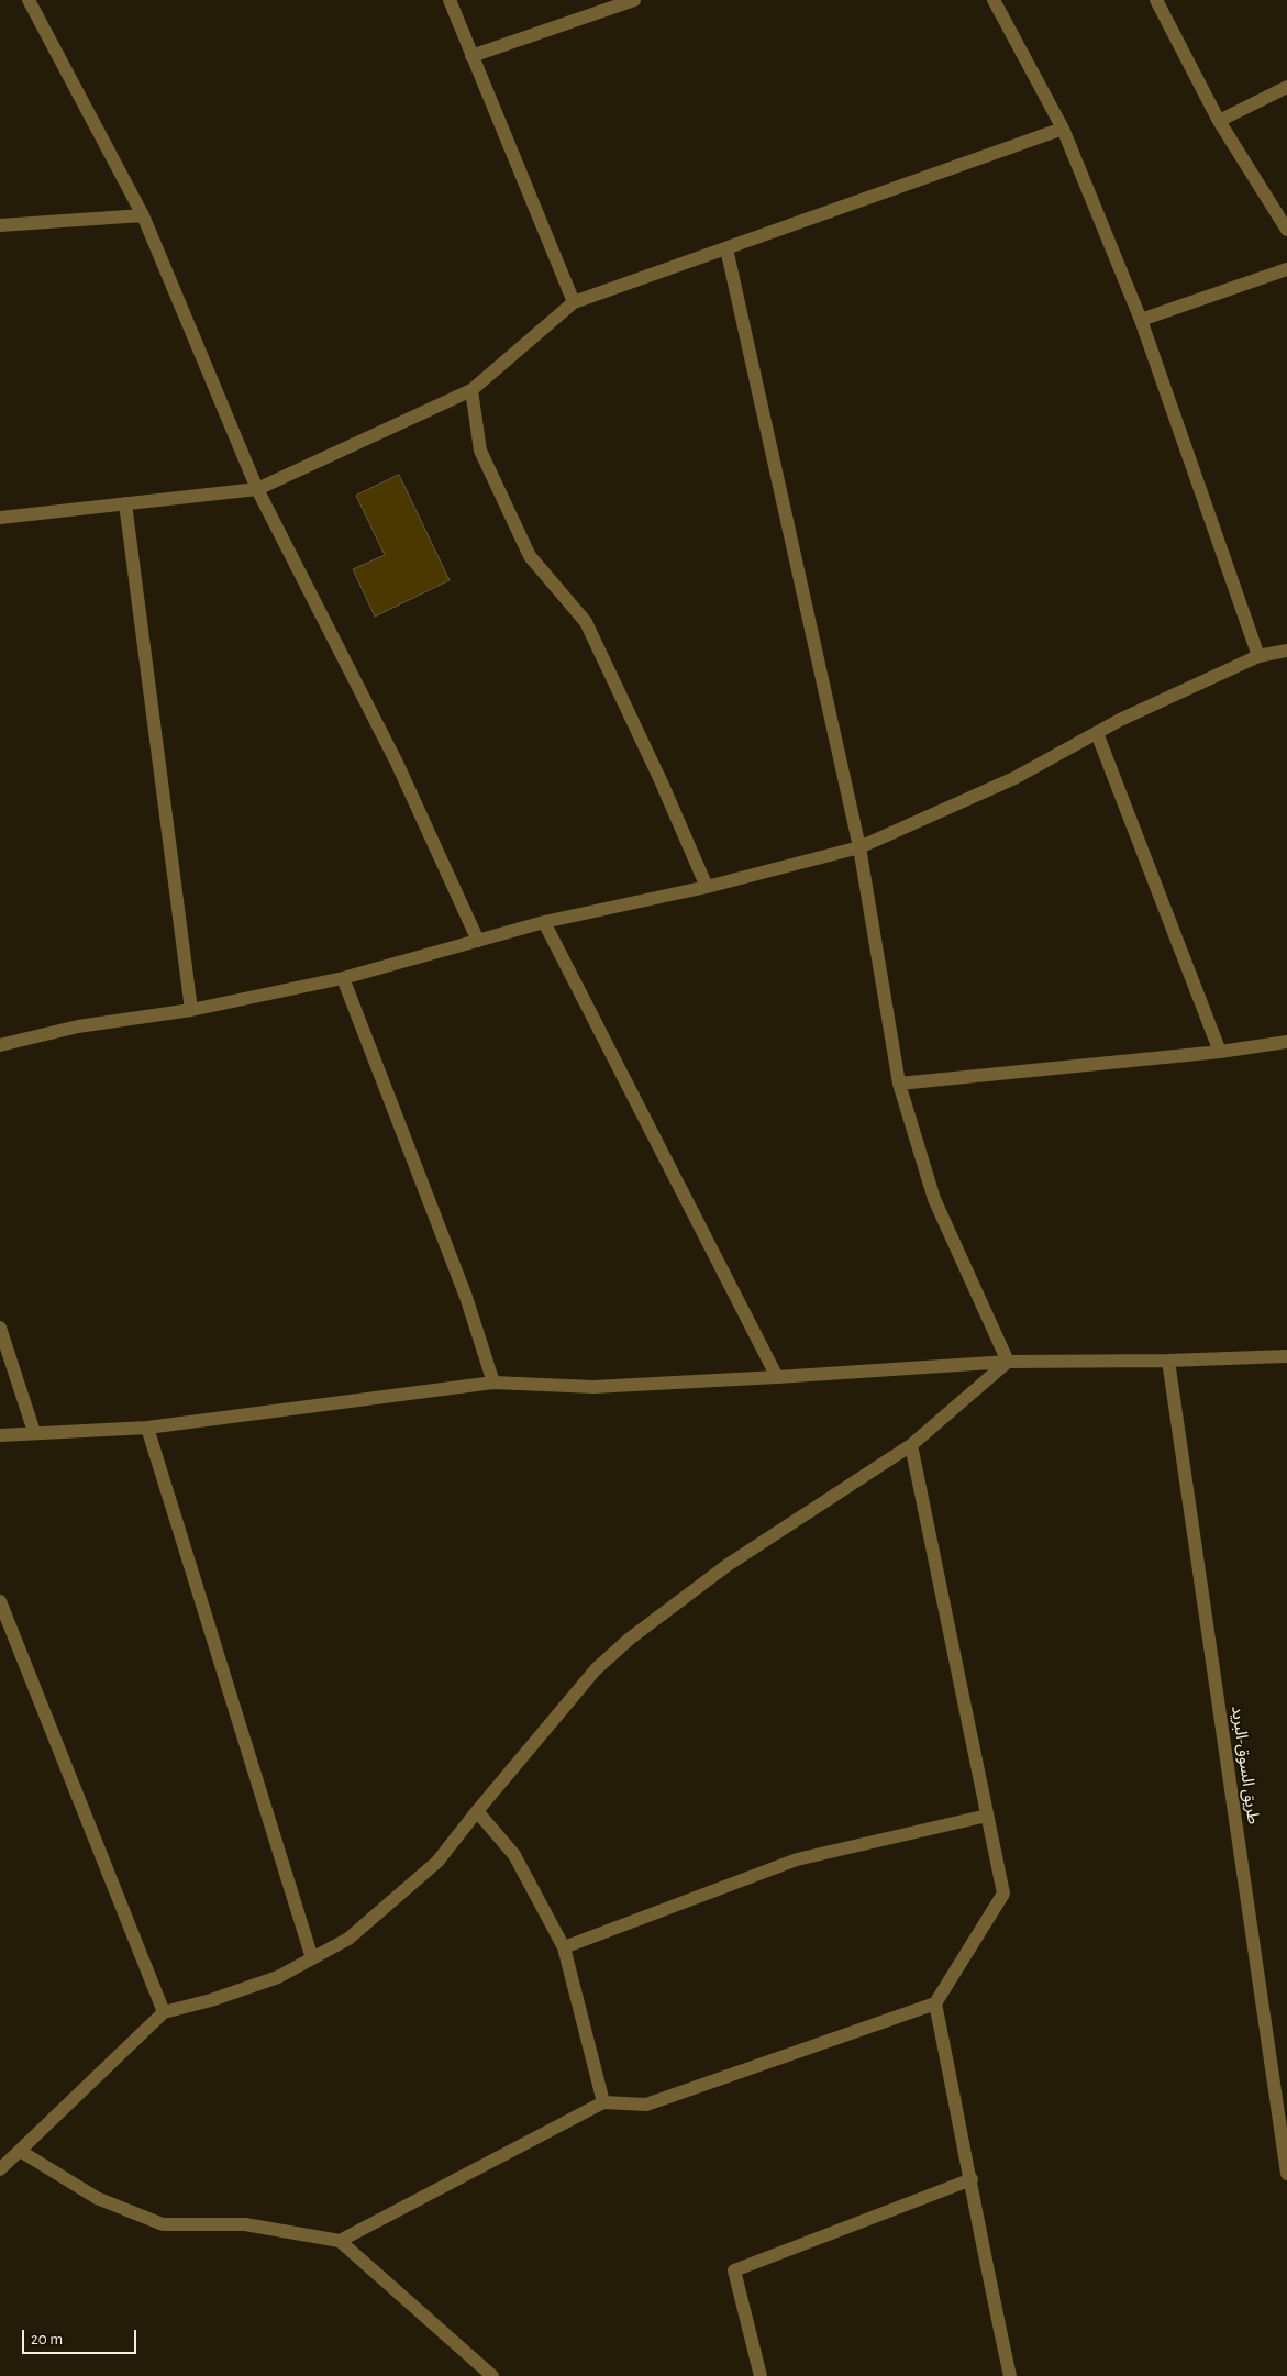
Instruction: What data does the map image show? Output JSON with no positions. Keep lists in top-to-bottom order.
{
  "streets": {
    "street": ["طريق السوق-البريد"]
  },
  "scale_bar": "20 m"
}
